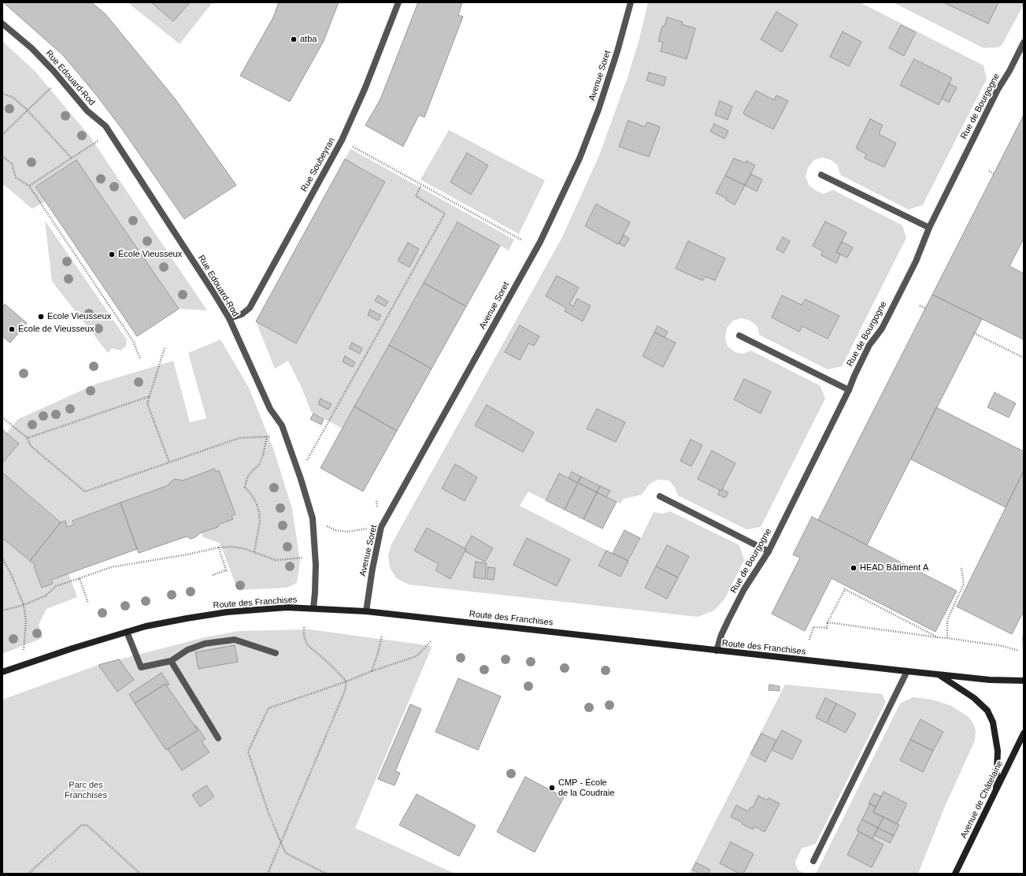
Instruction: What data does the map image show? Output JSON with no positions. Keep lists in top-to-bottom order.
{
  "streets": {
    "main road": ["Route des Franchises", "Avenue de Châtelaine"],
    "street": [
      "Avenue Soret",
      "Rue Edouard-Rod",
      "Rue de Bourgogne",
      "Rue Soubeyran"
    ]
  },
  "crossings": [
    ["Avenue Soret", "Route des Franchises"],
    ["Rue Edouard-Rod", "Rue Soubeyran"],
    ["Rue Edouard-Rod", "Route des Franchises"],
    ["Rue de Bourgogne", "Route des Franchises"]
  ],
  "parks": ["Parc des Franchises"],
  "places": [
    "atba",
    "École Vieusseux",
    "Ecole Vieusseux",
    "École de Vieusseux",
    "HEAD Bâtiment A",
    "CMP - École de la Coudraie"
  ]
}
